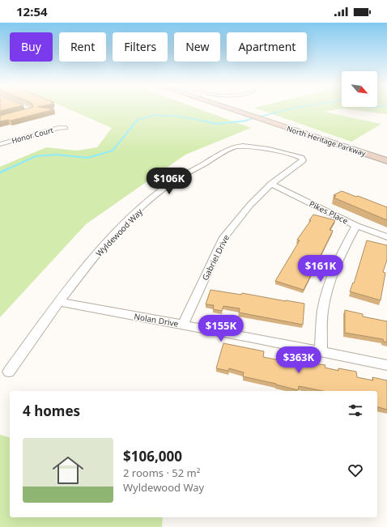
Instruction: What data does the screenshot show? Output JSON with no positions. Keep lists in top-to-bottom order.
{
  "streets": {
    "main road": ["North Heritage Parkway"],
    "street": [
      "Honor Court",
      "Pikes Place",
      "Wyldewood Way",
      "Gabriel Drive",
      "Nolan Drive"
    ]
  },
  "crossings": [
    ["Pikes Place", "Wyldewood Way"],
    ["Pikes Place", "Gabriel Drive"],
    ["Wyldewood Way", "Gabriel Drive"],
    ["Wyldewood Way", "Nolan Drive"],
    ["Gabriel Drive", "Nolan Drive"]
  ],
  "north": "bottom right",
  "page": {
    "status": "12:54",
    "chip": [
      "Buy",
      "Rent",
      "Filters",
      "New",
      "Apartment"
    ],
    "price": [
      "$106K",
      "$161K",
      "$155K",
      "$363K"
    ],
    "heading": "4 homes",
    "list": [
      {
        "name": "$106,000",
        "note": "2 rooms · 52 m² · Wyldewood Way"
      }
    ]
  }
}
